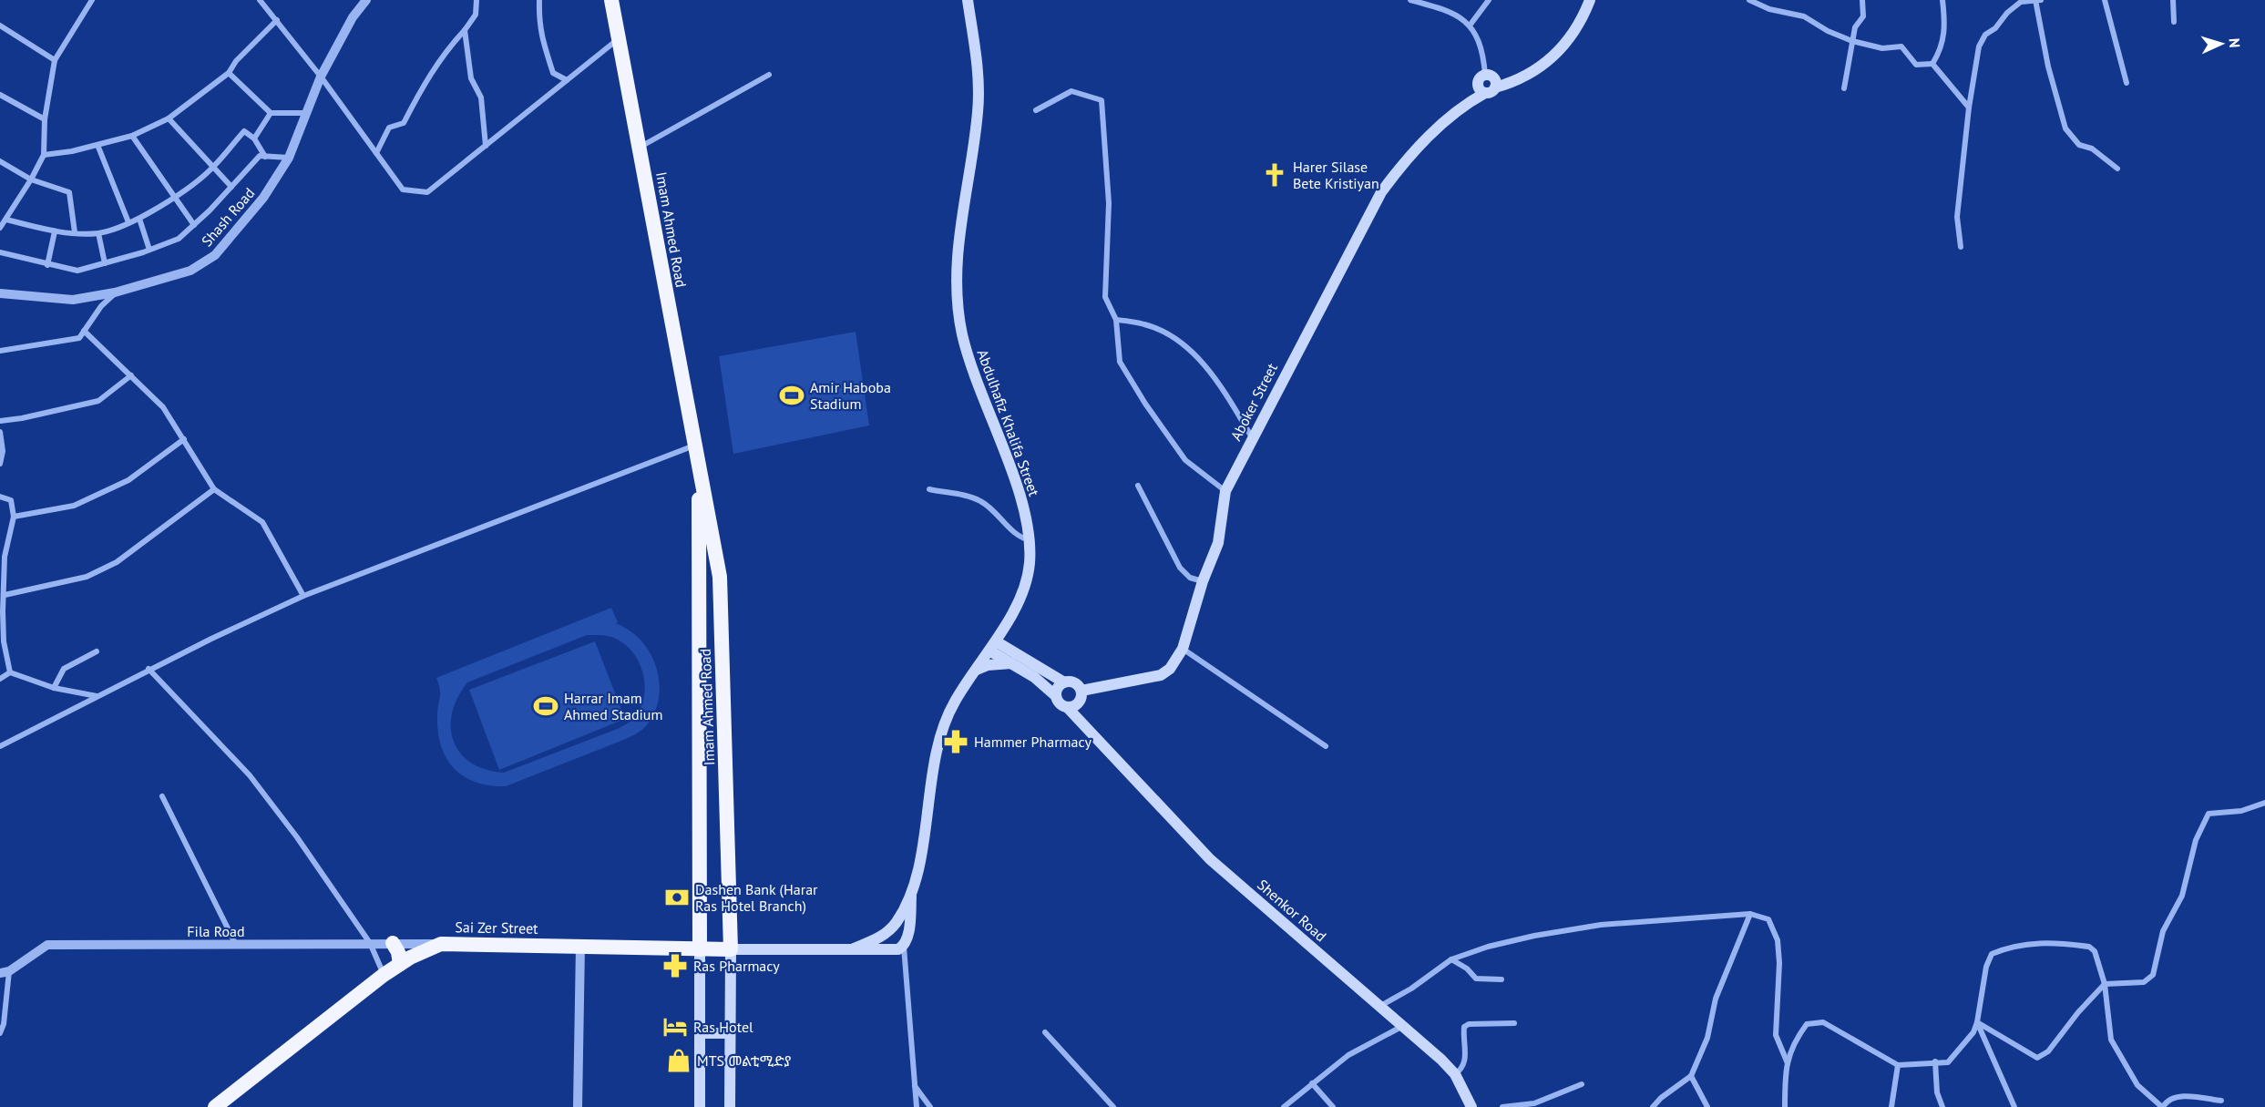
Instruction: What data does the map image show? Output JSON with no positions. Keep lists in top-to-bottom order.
{
  "streets": {
    "highway": ["Imam Ahmed Road", "Sai Zer Street"],
    "main road": ["Aboker Street", "Abdulhafiz Khalifa Street", "Shenkor Road"],
    "street": ["Shash Road", "Fila Road"]
  },
  "crossings": [
    ["Imam Ahmed Road", "Sai Zer Street"],
    ["Aboker Street", "Shenkor Road"],
    ["Sai Zer Street", "Fila Road"]
  ],
  "places": {
    "church": ["Harer Silase Bete Kristiyan"],
    "sports": ["Amir Haboba Stadium", "Harrar Imam Ahmed Stadium"],
    "pharmacy": ["Hammer Pharmacy", "Ras Pharmacy"],
    "bank": ["Dashen Bank (Harar Ras Hotel Branch)"],
    "hotel": ["Ras Hotel"],
    "shop": ["MTS መልቲሚድያ"]
  },
  "north": "right"
}
